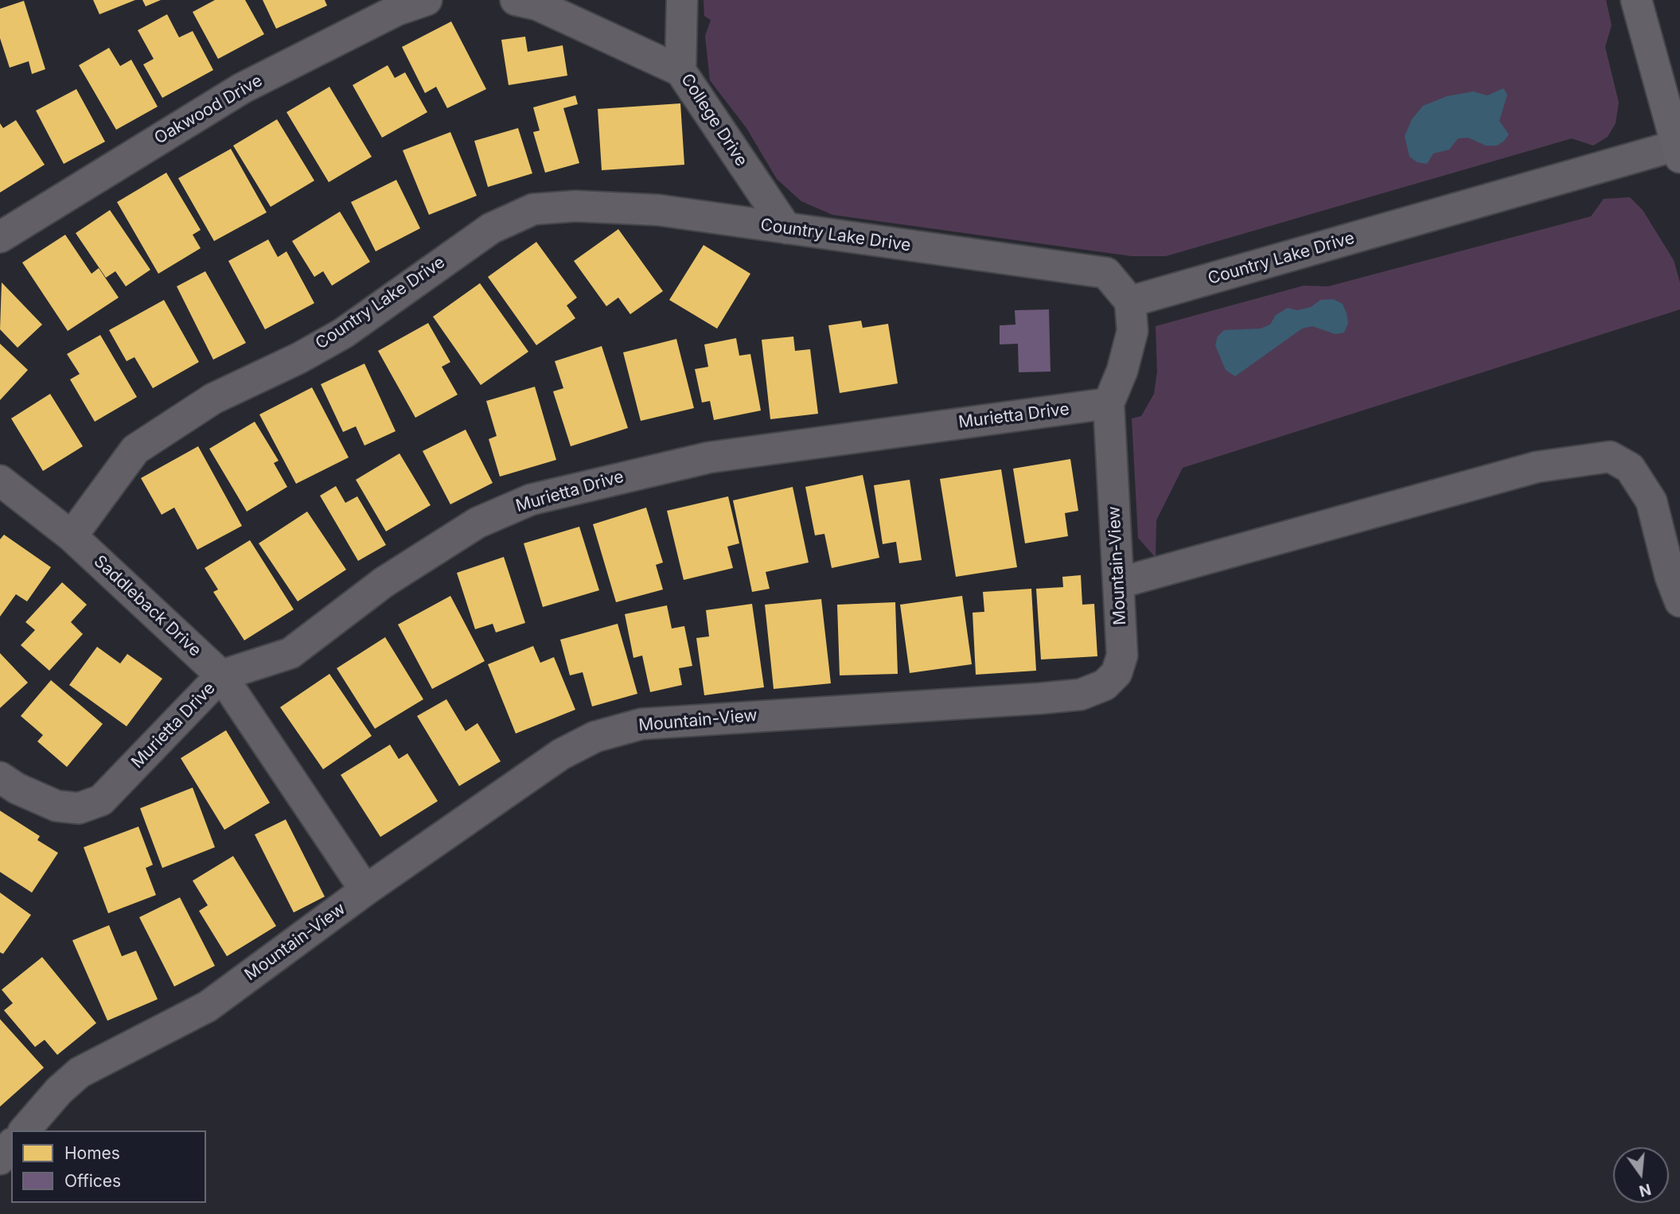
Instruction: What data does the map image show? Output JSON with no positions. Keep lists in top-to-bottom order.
{
  "streets": {
    "lane": [
      "Oakwood Drive",
      "College Drive",
      "Country Lake Drive",
      "Murietta Drive",
      "Mountain-View",
      "Saddleback Drive"
    ]
  },
  "crossings": [
    ["College Drive", "Country Lake Drive"],
    ["Country Lake Drive", "Mountain-View"],
    ["Country Lake Drive", "Saddleback Drive"],
    ["Murietta Drive", "Mountain-View"],
    ["Murietta Drive", "Saddleback Drive"],
    ["Mountain-View", "Saddleback Drive"]
  ],
  "legend": ["Homes", "Offices"],
  "north": "bottom"
}
